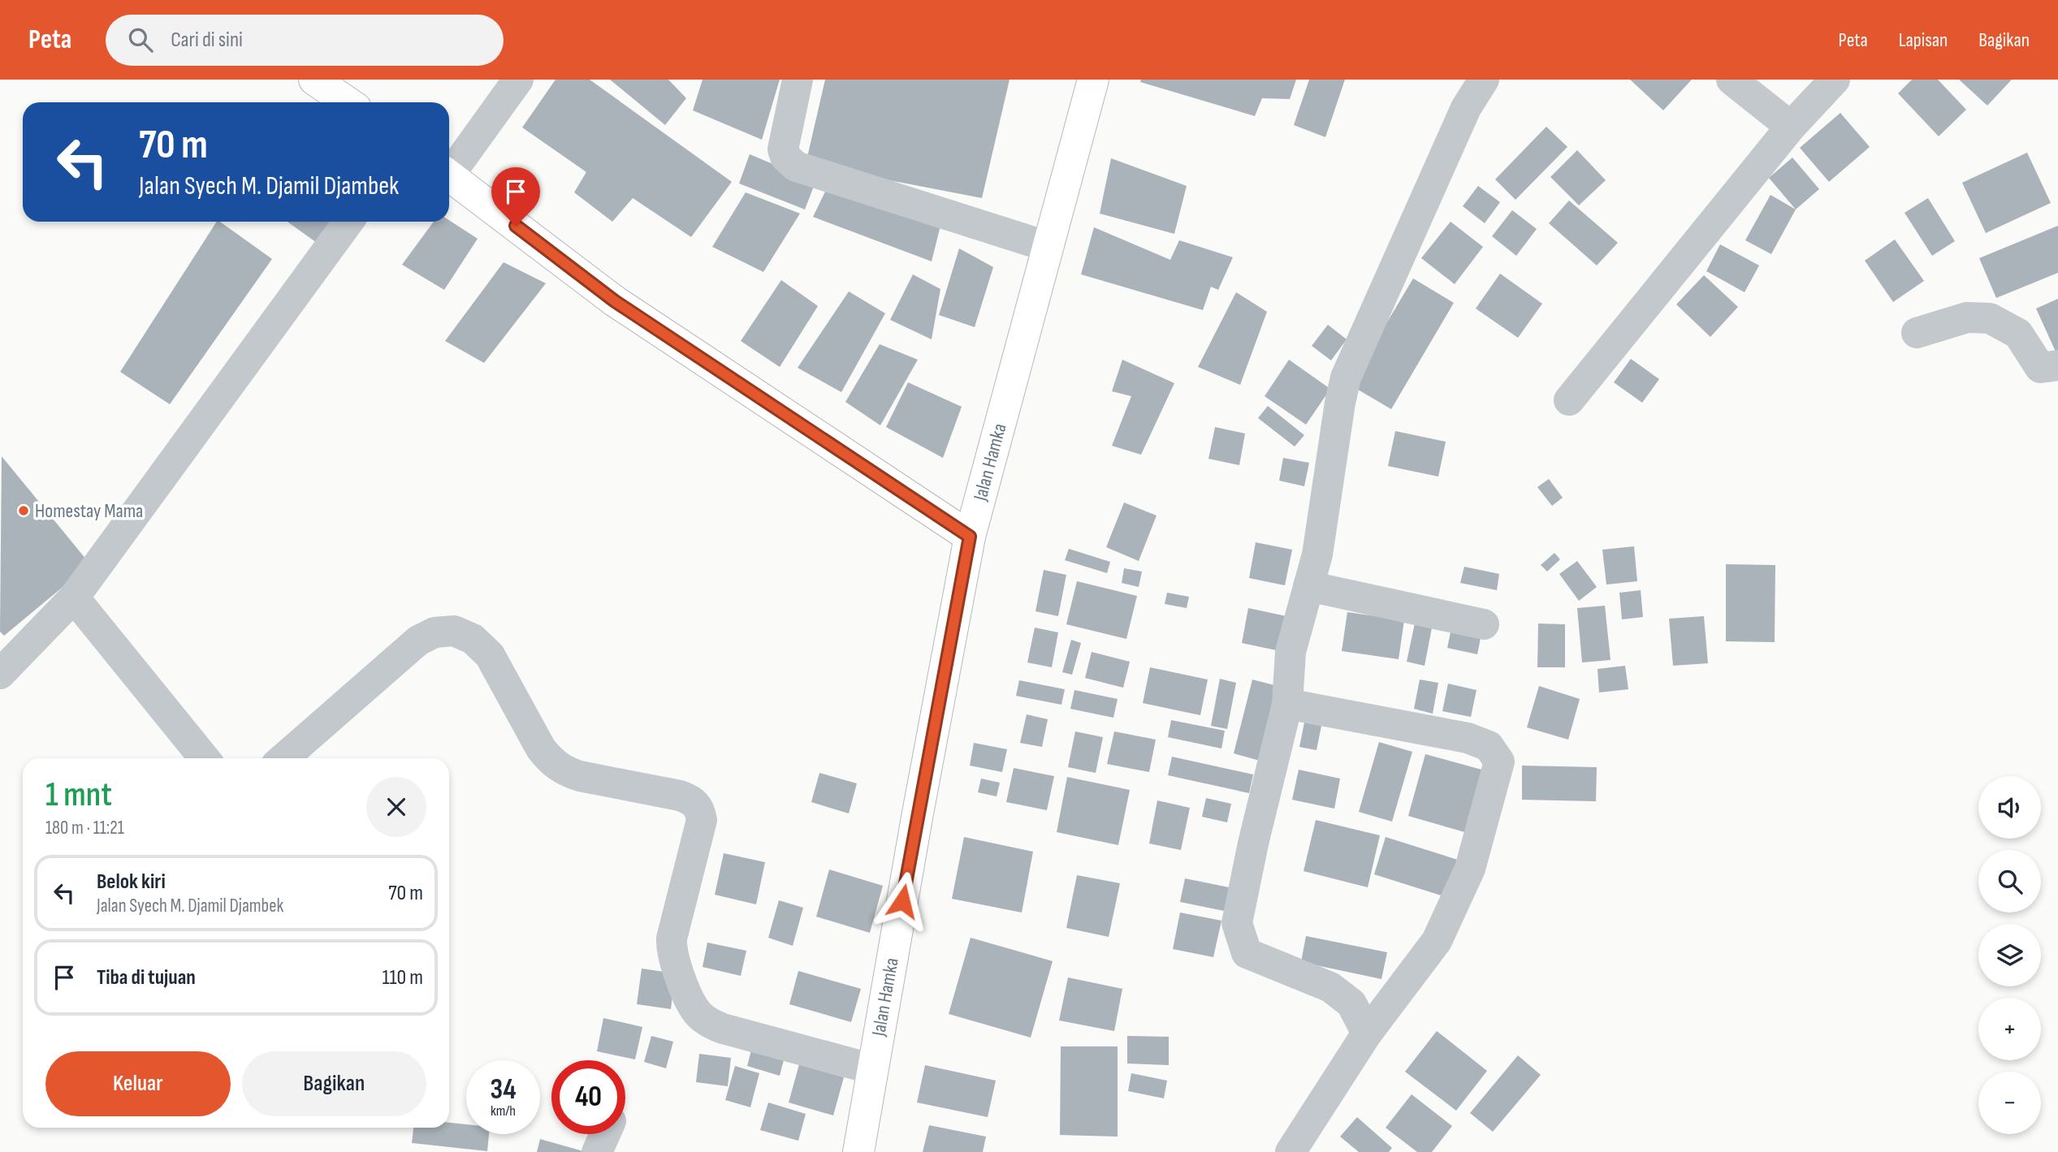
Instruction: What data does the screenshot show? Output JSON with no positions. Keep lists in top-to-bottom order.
{
  "streets": {
    "street": ["Jalan Hamka"]
  },
  "places": ["Homestay Mama"],
  "page": {
    "header": "Peta",
    "search": "Cari di sini",
    "nav": ["Peta", "Lapisan", "Bagikan"],
    "turn": ["70 m", "Jalan Syech M. Djamil Djambek"],
    "heading": ["1 mnt", "180 m · 11:21"],
    "map_buttons": ["+", "−"],
    "list": [
      {
        "name": "Belok kiri",
        "note": "Jalan Syech M. Djamil Djambek",
        "value": "70 m"
      },
      {
        "name": "Tiba di tujuan",
        "value": "110 m"
      }
    ],
    "buttons": ["Keluar", "Bagikan"],
    "speed": "34 km/h",
    "limit": "40"
  }
}
